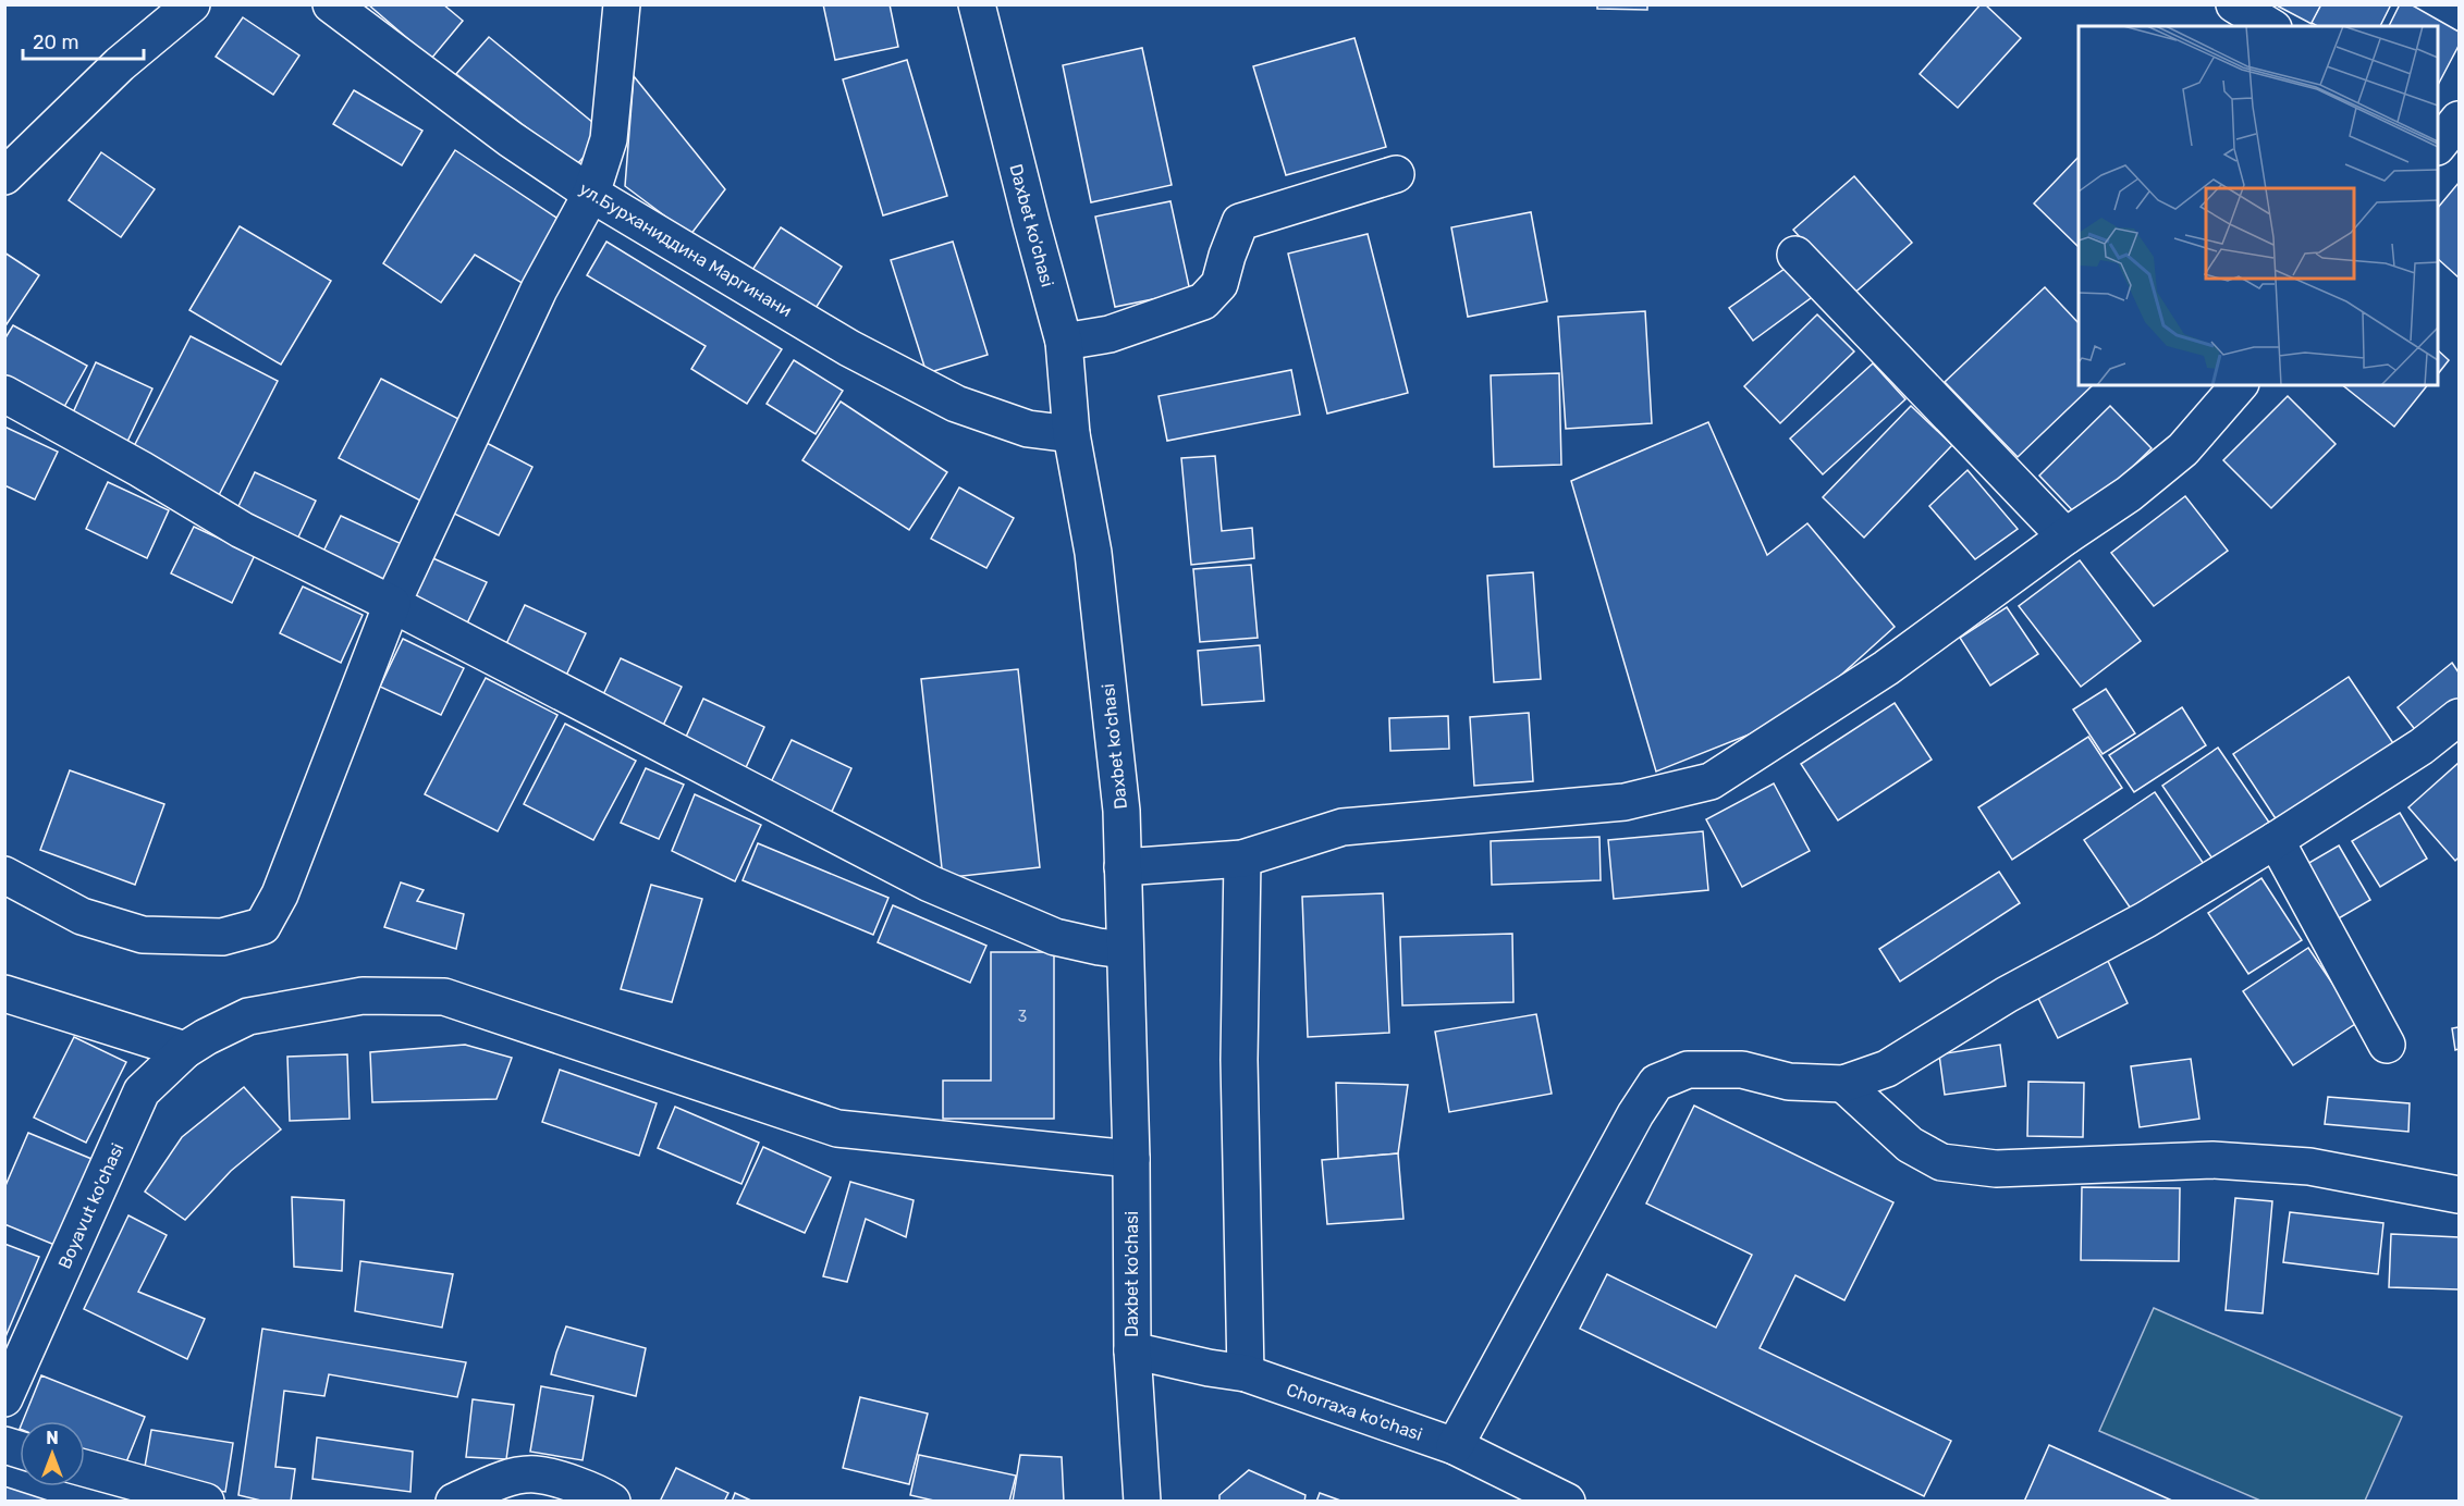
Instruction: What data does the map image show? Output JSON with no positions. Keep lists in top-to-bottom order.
{
  "streets": {
    "street": [
      "Daxbet ko'chasi",
      "ул.Бурханиддина Маргинани",
      "Boyavut ko'chasi",
      "Chorraxa ko'chasi"
    ]
  },
  "crossings": [
    ["Daxbet ko'chasi", "ул.Бурханиддина Маргинани"],
    ["Daxbet ko'chasi", "Boyavut ko'chasi"],
    ["Daxbet ko'chasi", "Chorraxa ko'chasi"]
  ],
  "house_numbers": ["3"],
  "scale_bar": "20 m",
  "north": "top"
}
